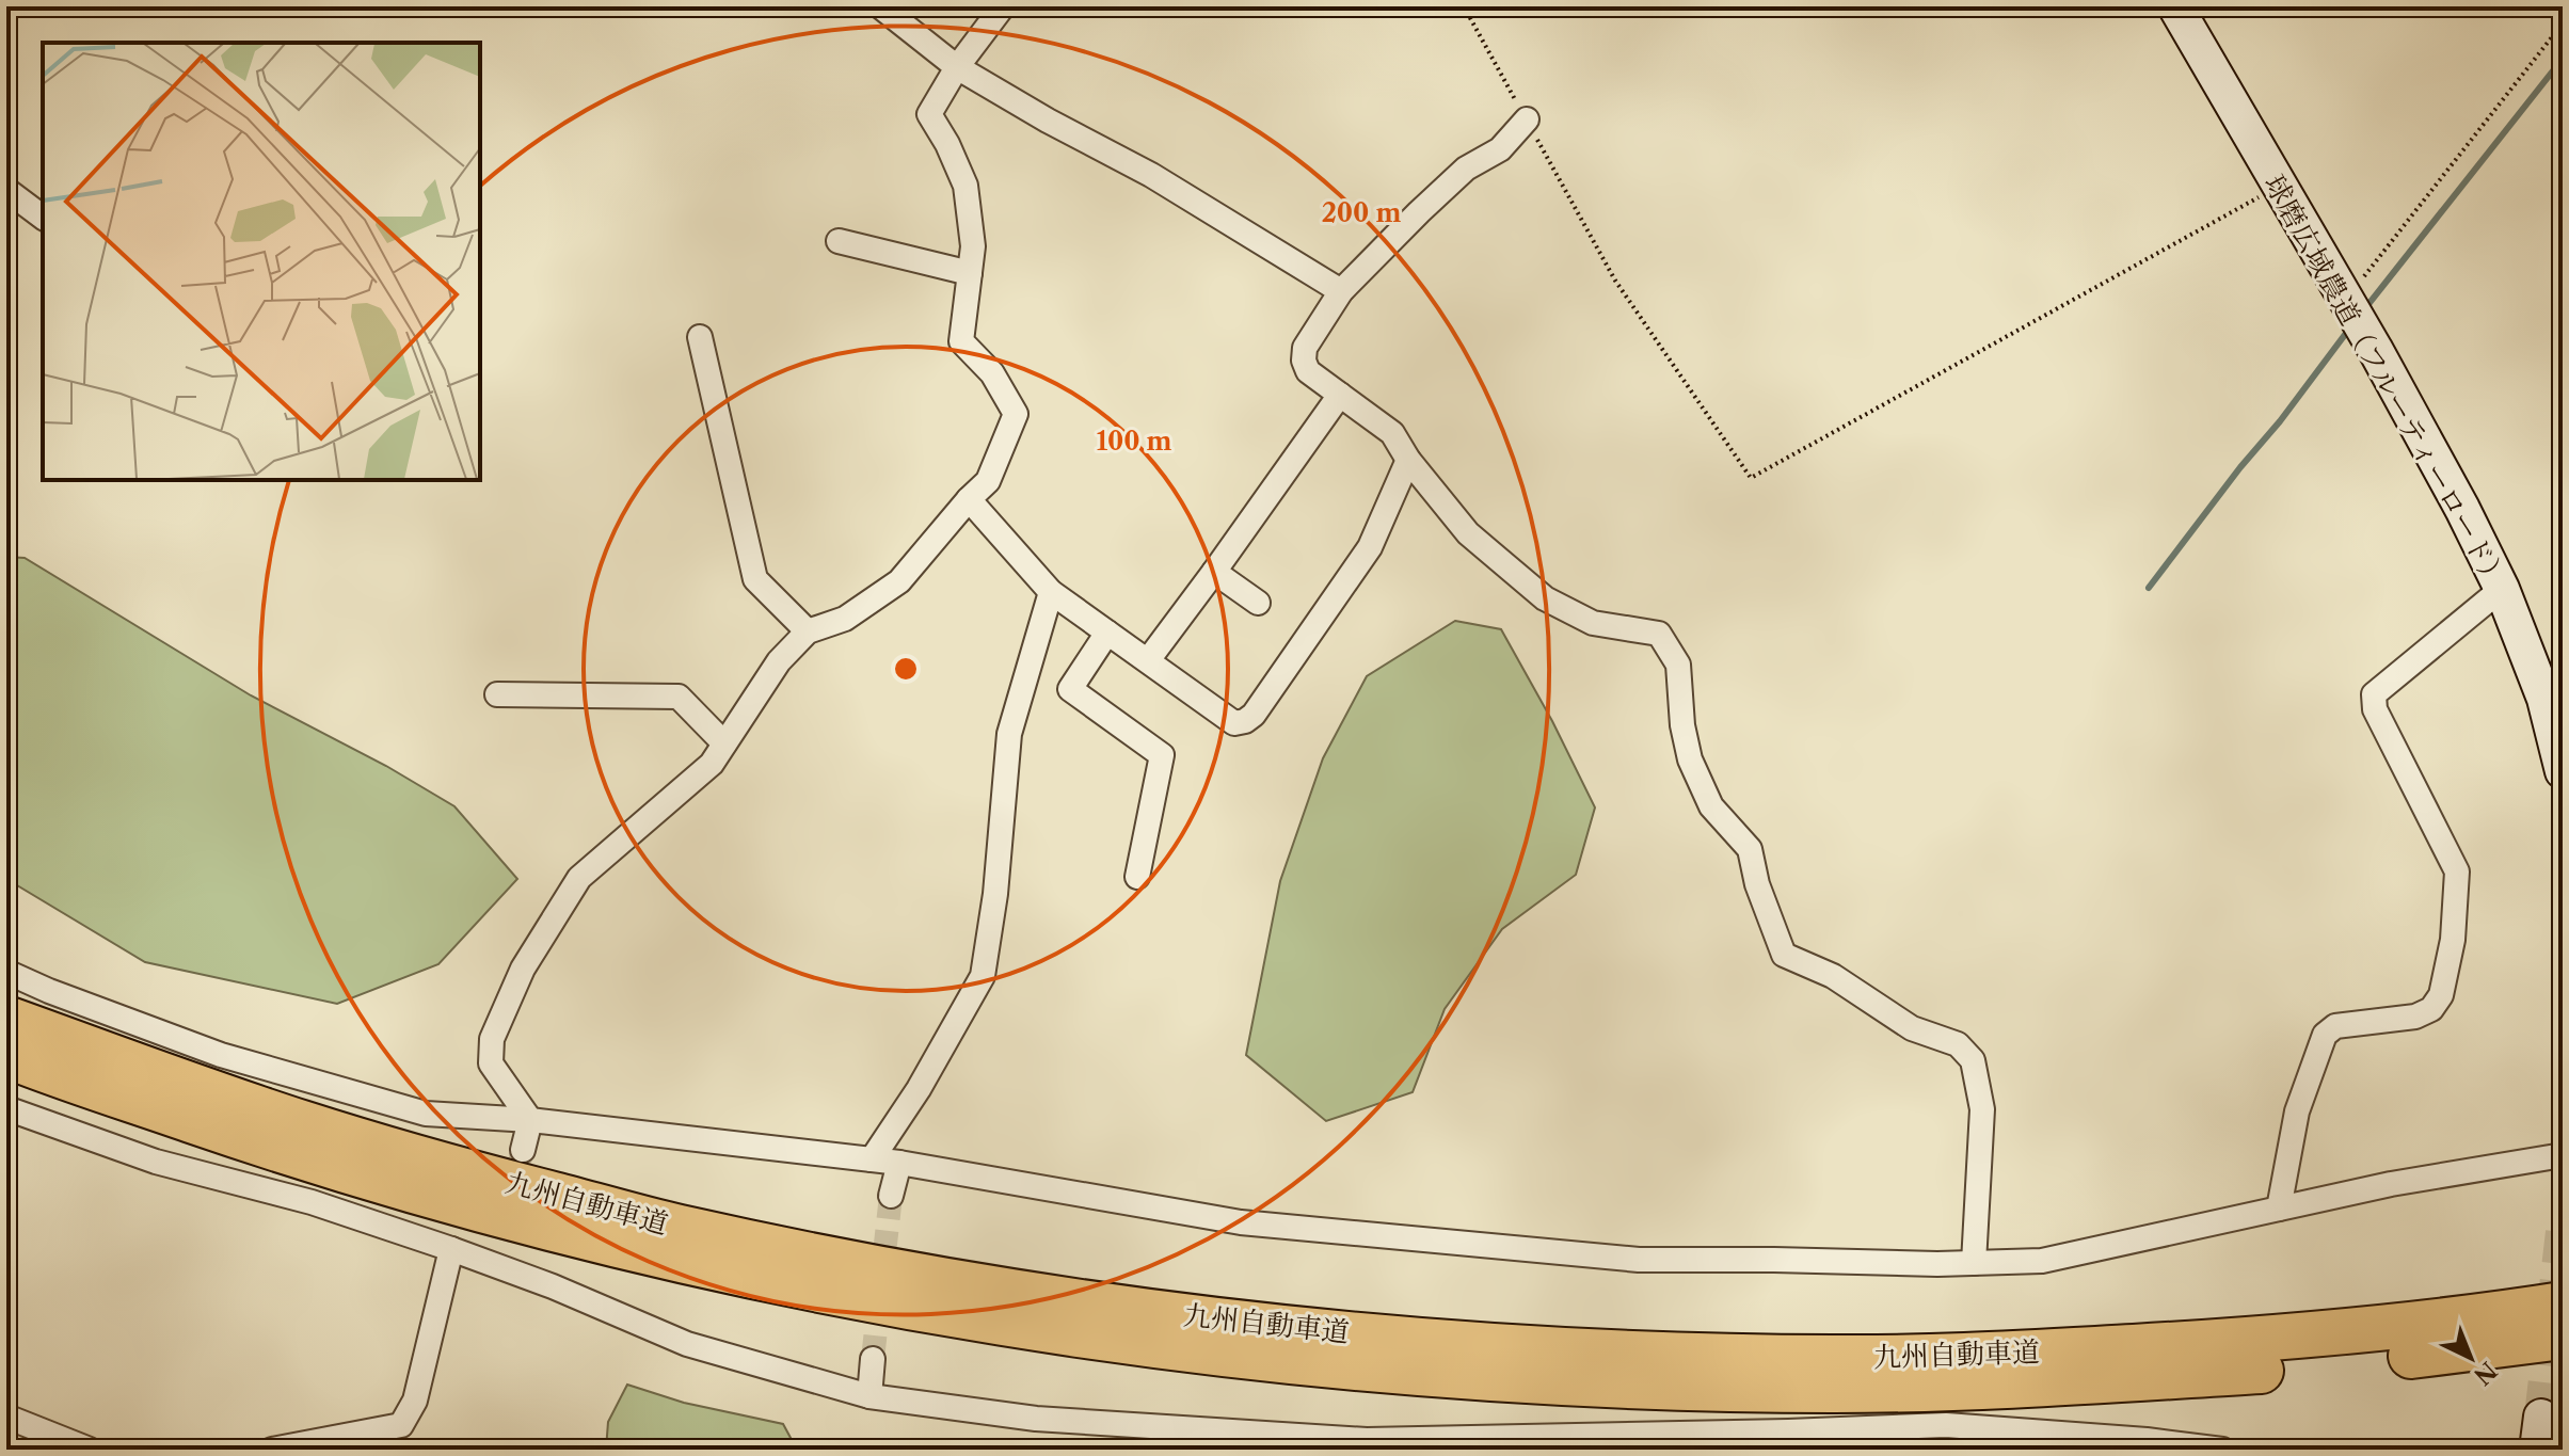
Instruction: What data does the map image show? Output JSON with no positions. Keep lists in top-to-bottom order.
{
  "streets": {
    "highway": ["九州自動車道"],
    "street": ["球磨広域農道（フルーティーロード）"]
  },
  "north": "bottom right",
  "rings": ["200 m", "100 m"]
}
